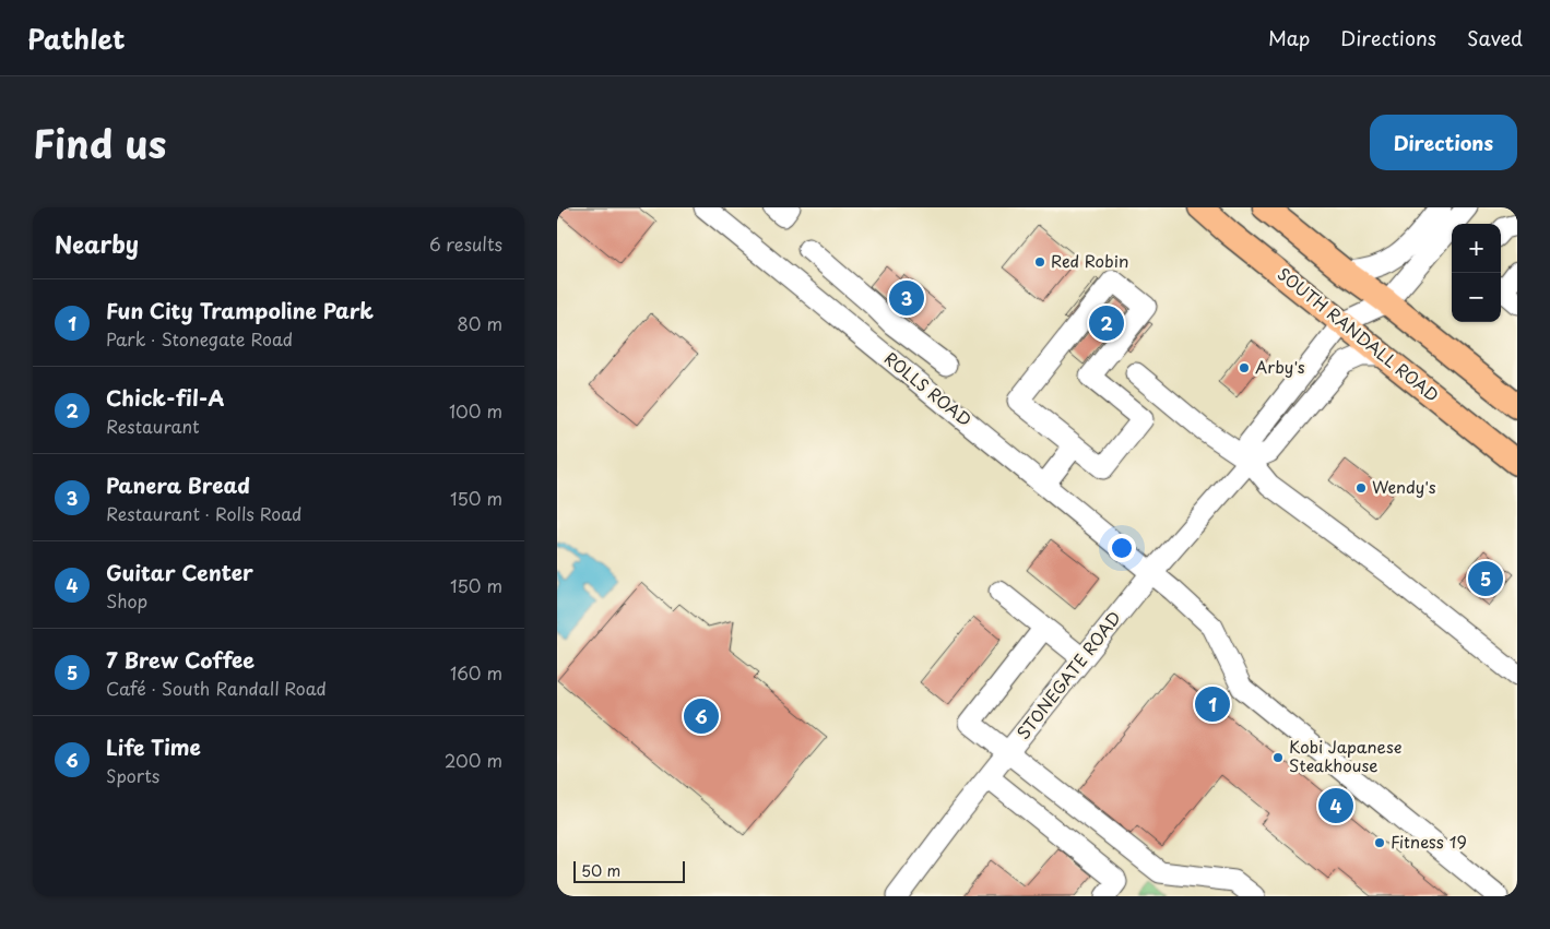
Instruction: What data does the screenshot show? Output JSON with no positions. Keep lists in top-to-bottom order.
{
  "streets": {
    "main road": ["SOUTH RANDALL ROAD"],
    "street": ["ROLLS ROAD", "STONEGATE ROAD"]
  },
  "crossings": [
    ["SOUTH RANDALL ROAD", "STONEGATE ROAD"],
    ["ROLLS ROAD", "STONEGATE ROAD"]
  ],
  "places": [
    "Red Robin",
    "Arby's",
    "Wendy's",
    "Kobi Japanese Steakhouse",
    "Fitness 19"
  ],
  "scale_bar": "50 m",
  "page": {
    "header": "Pathlet",
    "nav": ["Map", "Directions", "Saved"],
    "title": "Find us",
    "buttons": "Directions",
    "heading": ["Nearby", "6 results"],
    "map_buttons": ["+", "−"],
    "list": [
      {
        "mark": "1",
        "name": "Fun City Trampoline Park",
        "note": "Park · Stonegate Road",
        "value": "80 m"
      },
      {
        "mark": "2",
        "name": "Chick-fil-A",
        "note": "Restaurant",
        "value": "100 m"
      },
      {
        "mark": "3",
        "name": "Panera Bread",
        "note": "Restaurant · Rolls Road",
        "value": "150 m"
      },
      {
        "mark": "4",
        "name": "Guitar Center",
        "note": "Shop",
        "value": "150 m"
      },
      {
        "mark": "5",
        "name": "7 Brew Coffee",
        "note": "Café · South Randall Road",
        "value": "160 m"
      },
      {
        "mark": "6",
        "name": "Life Time",
        "note": "Sports",
        "value": "200 m"
      }
    ],
    "pins": [
      "3",
      "2",
      "5",
      "1",
      "6",
      "4"
    ],
    "scale": "50 m"
  }
}
